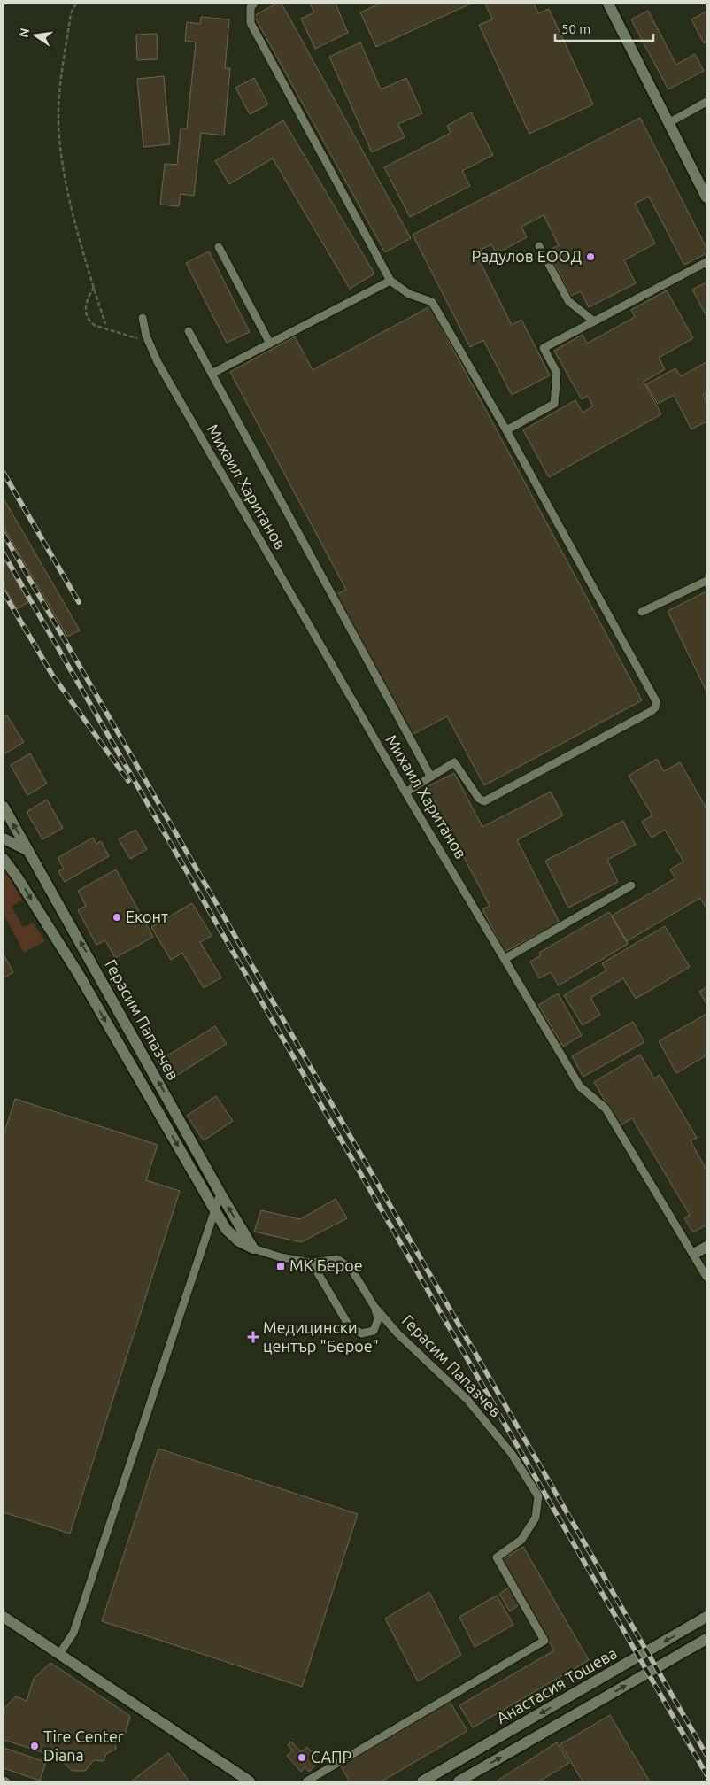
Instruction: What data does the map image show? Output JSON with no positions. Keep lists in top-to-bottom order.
{
  "streets": {
    "street": ["Герасим Папазчев", "Анастасия Тошева"],
    "lane": ["Михаил Хаританов"]
  },
  "places": {
    "other": [
      "Радулов ЕООД",
      "Еконт",
      "Tire Center Diana",
      "САПР"
    ],
    "transit": ["МК Берое"],
    "health": ["Медицински център \"Берое\""]
  },
  "scale_bar": "50 m",
  "north": "left"
}
